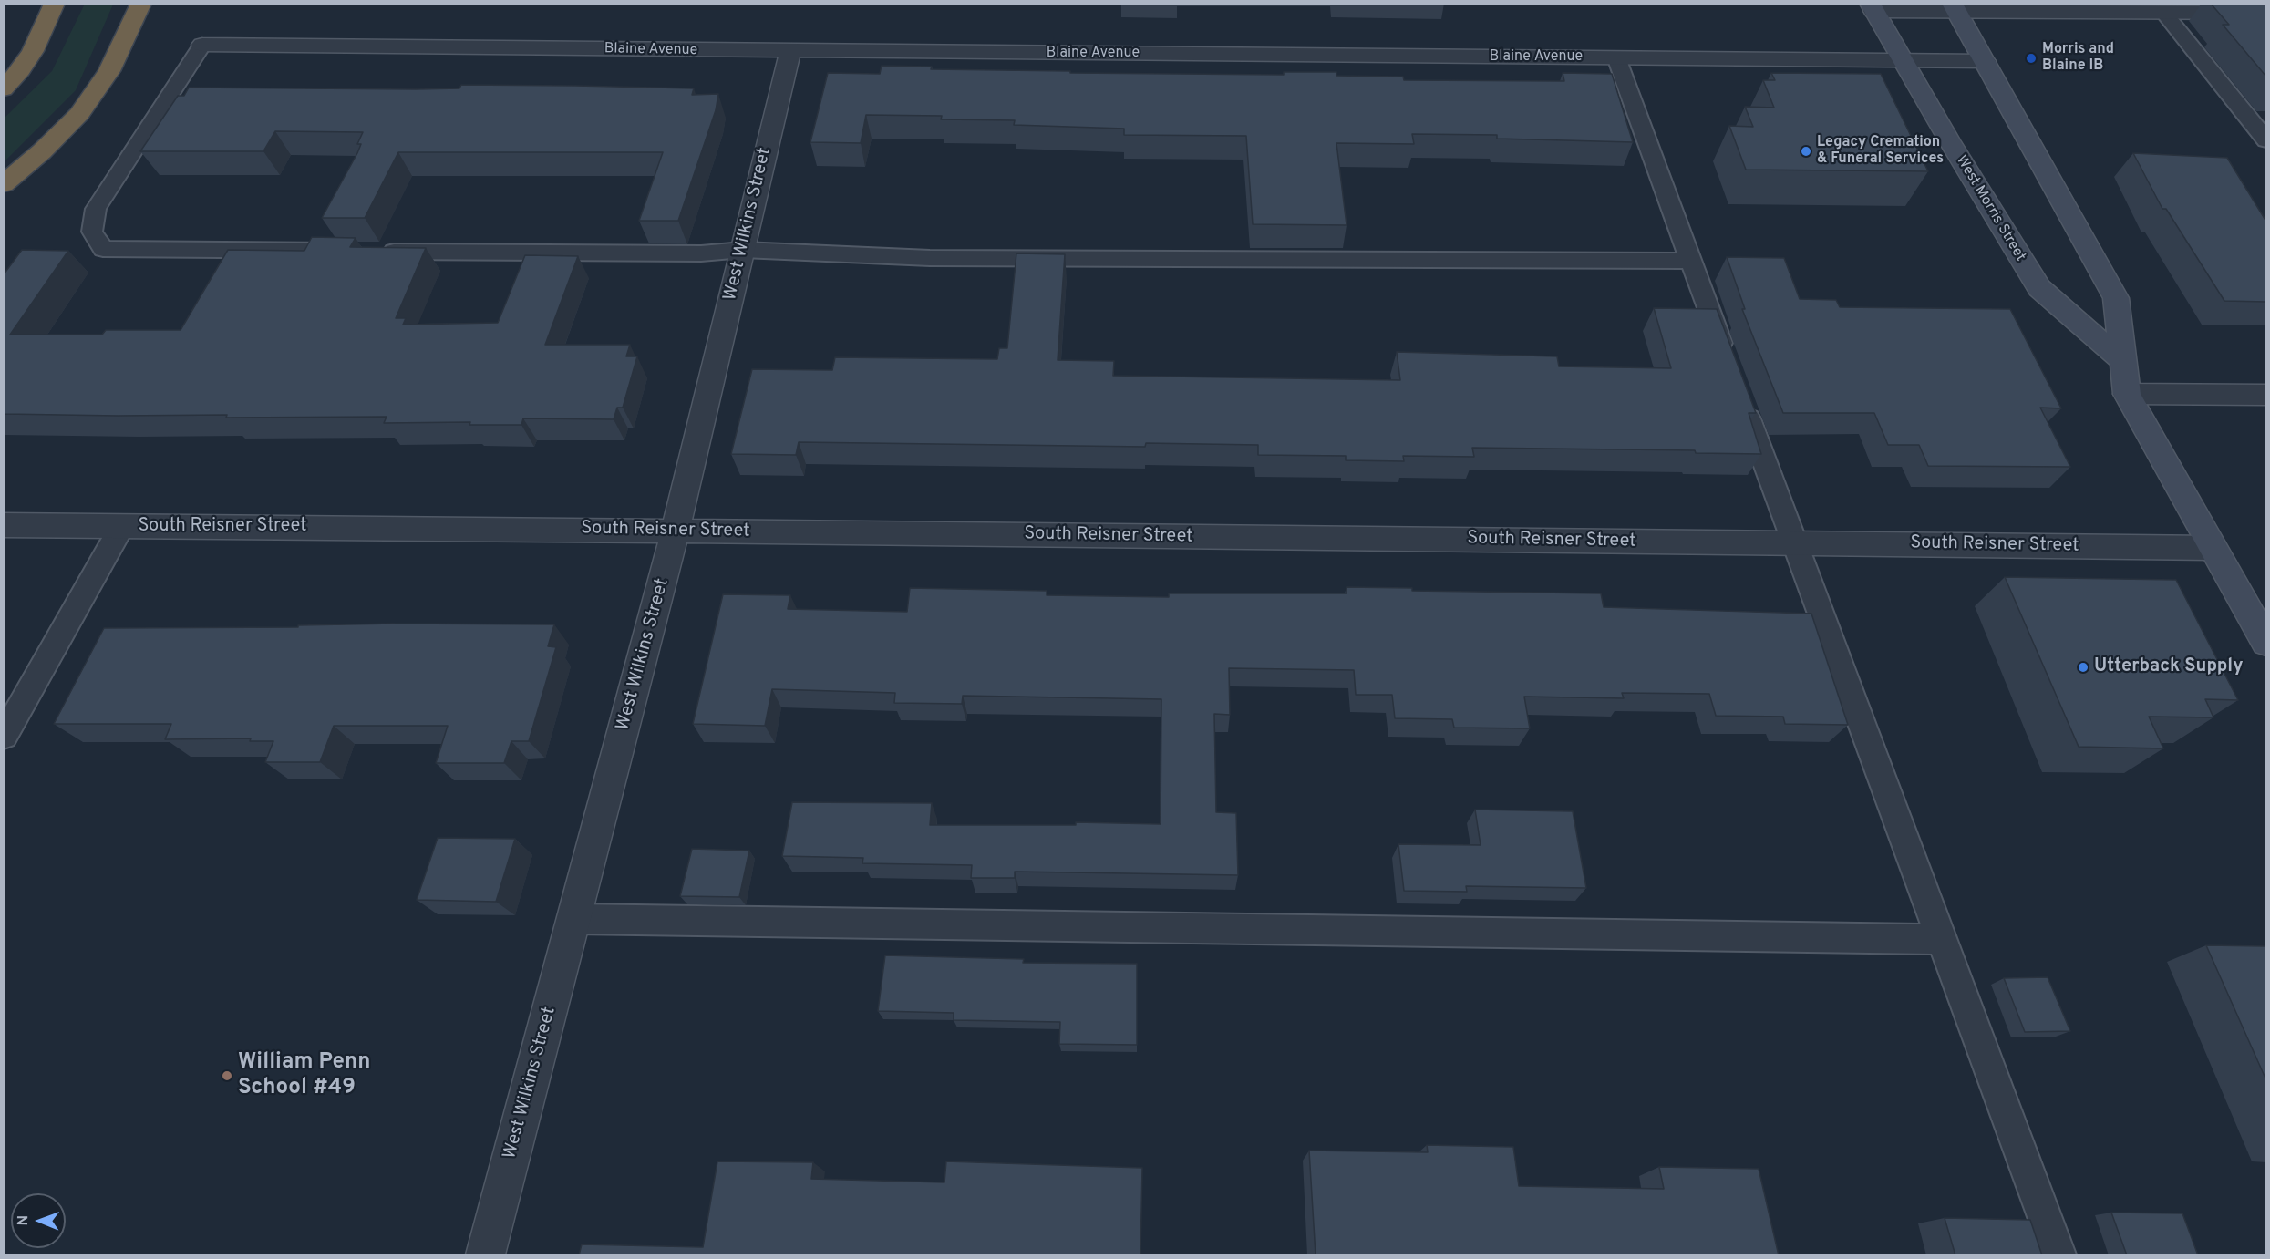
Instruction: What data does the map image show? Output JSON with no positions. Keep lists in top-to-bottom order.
{
  "streets": {
    "main road": ["West Morris Street"],
    "street": ["Blaine Avenue", "West Wilkins Street", "South Reisner Street"]
  },
  "crossings": [
    ["Blaine Avenue", "West Morris Street"],
    ["Blaine Avenue", "West Wilkins Street"],
    ["West Wilkins Street", "South Reisner Street"]
  ],
  "places": [
    "Morris and Blaine IB",
    "Legacy Cremation & Funeral Services",
    "Utterback Supply",
    "William Penn School #49"
  ],
  "north": "left"
}
